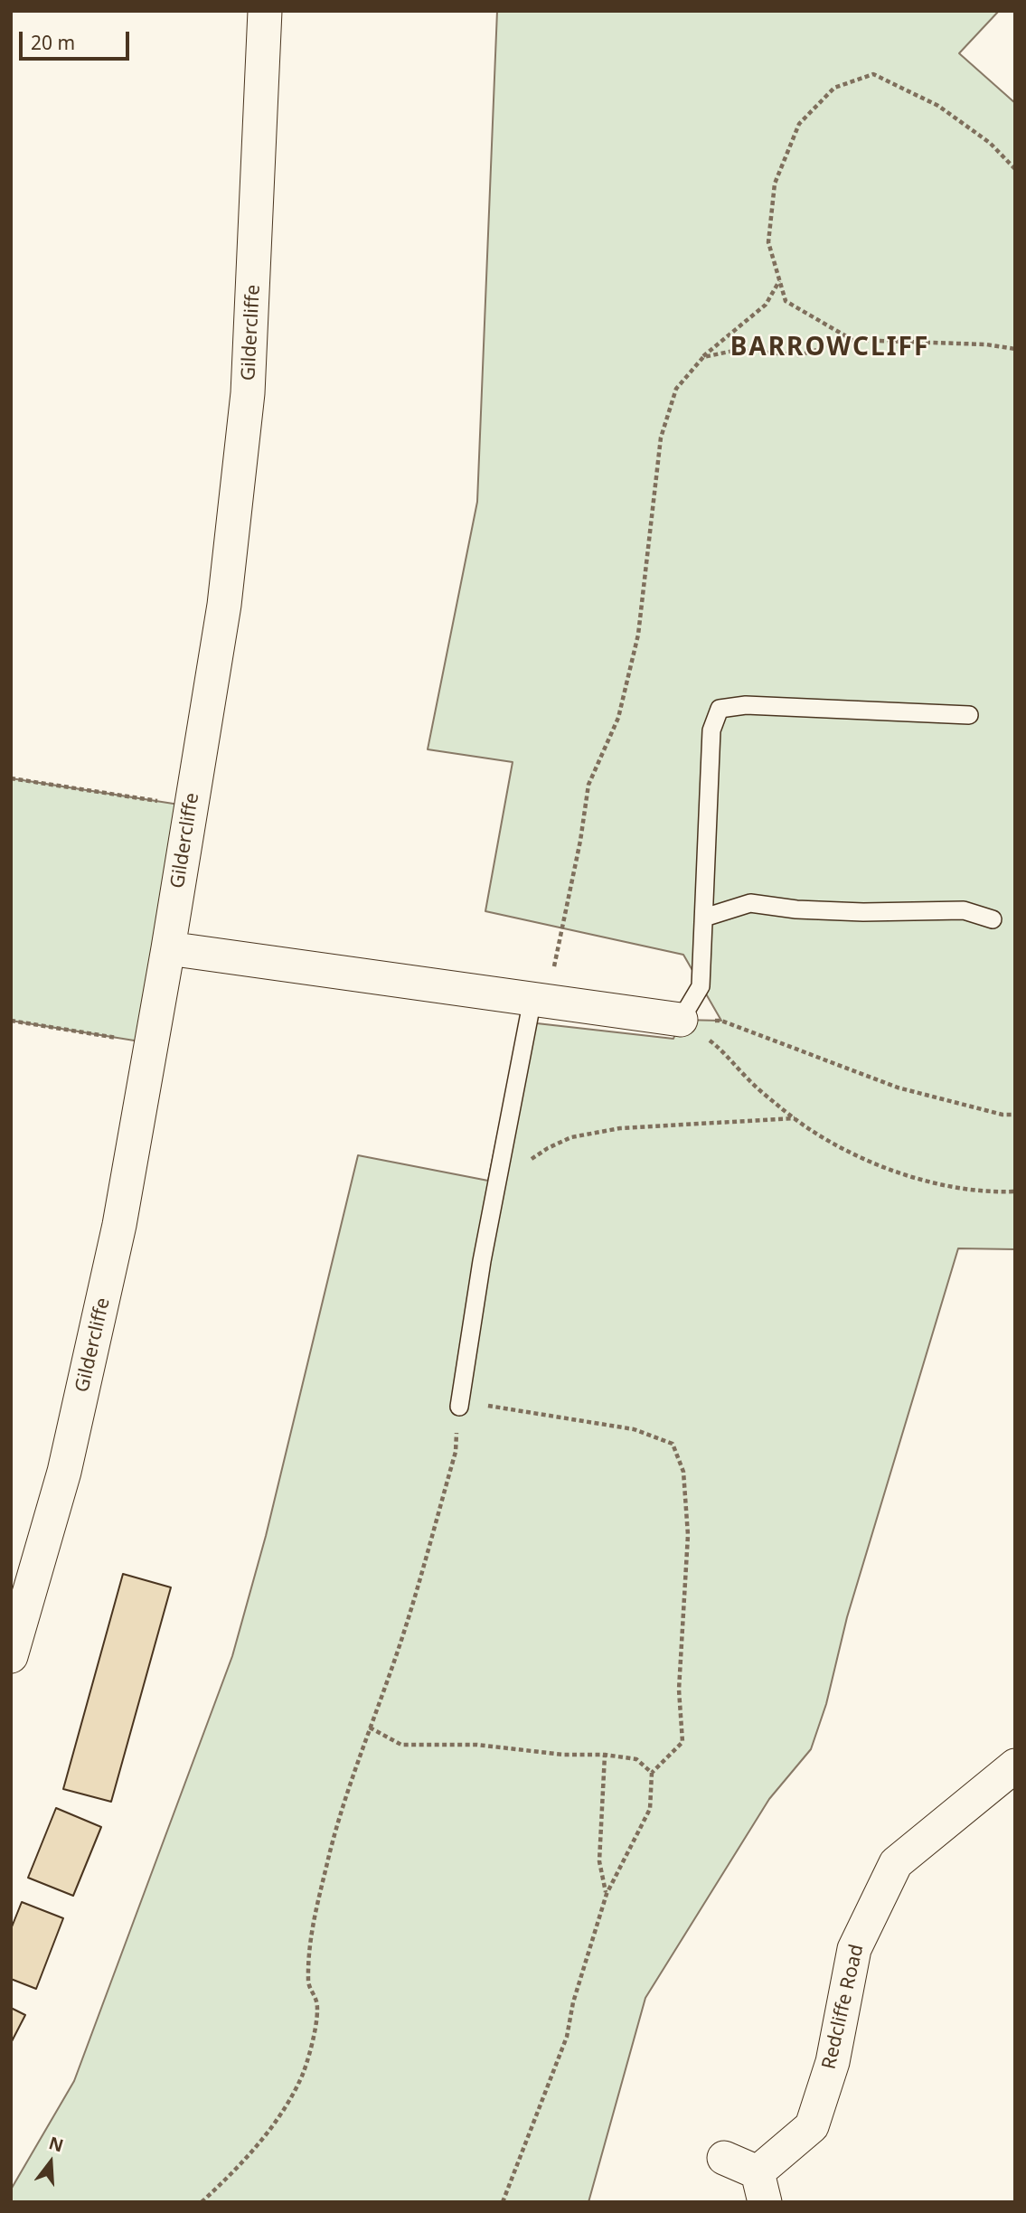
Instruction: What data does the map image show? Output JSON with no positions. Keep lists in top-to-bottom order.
{
  "streets": {
    "street": ["Gildercliffe", "Redcliffe Road"]
  },
  "districts": ["BARROWCLIFF"],
  "scale_bar": "20 m",
  "north": "top"
}
